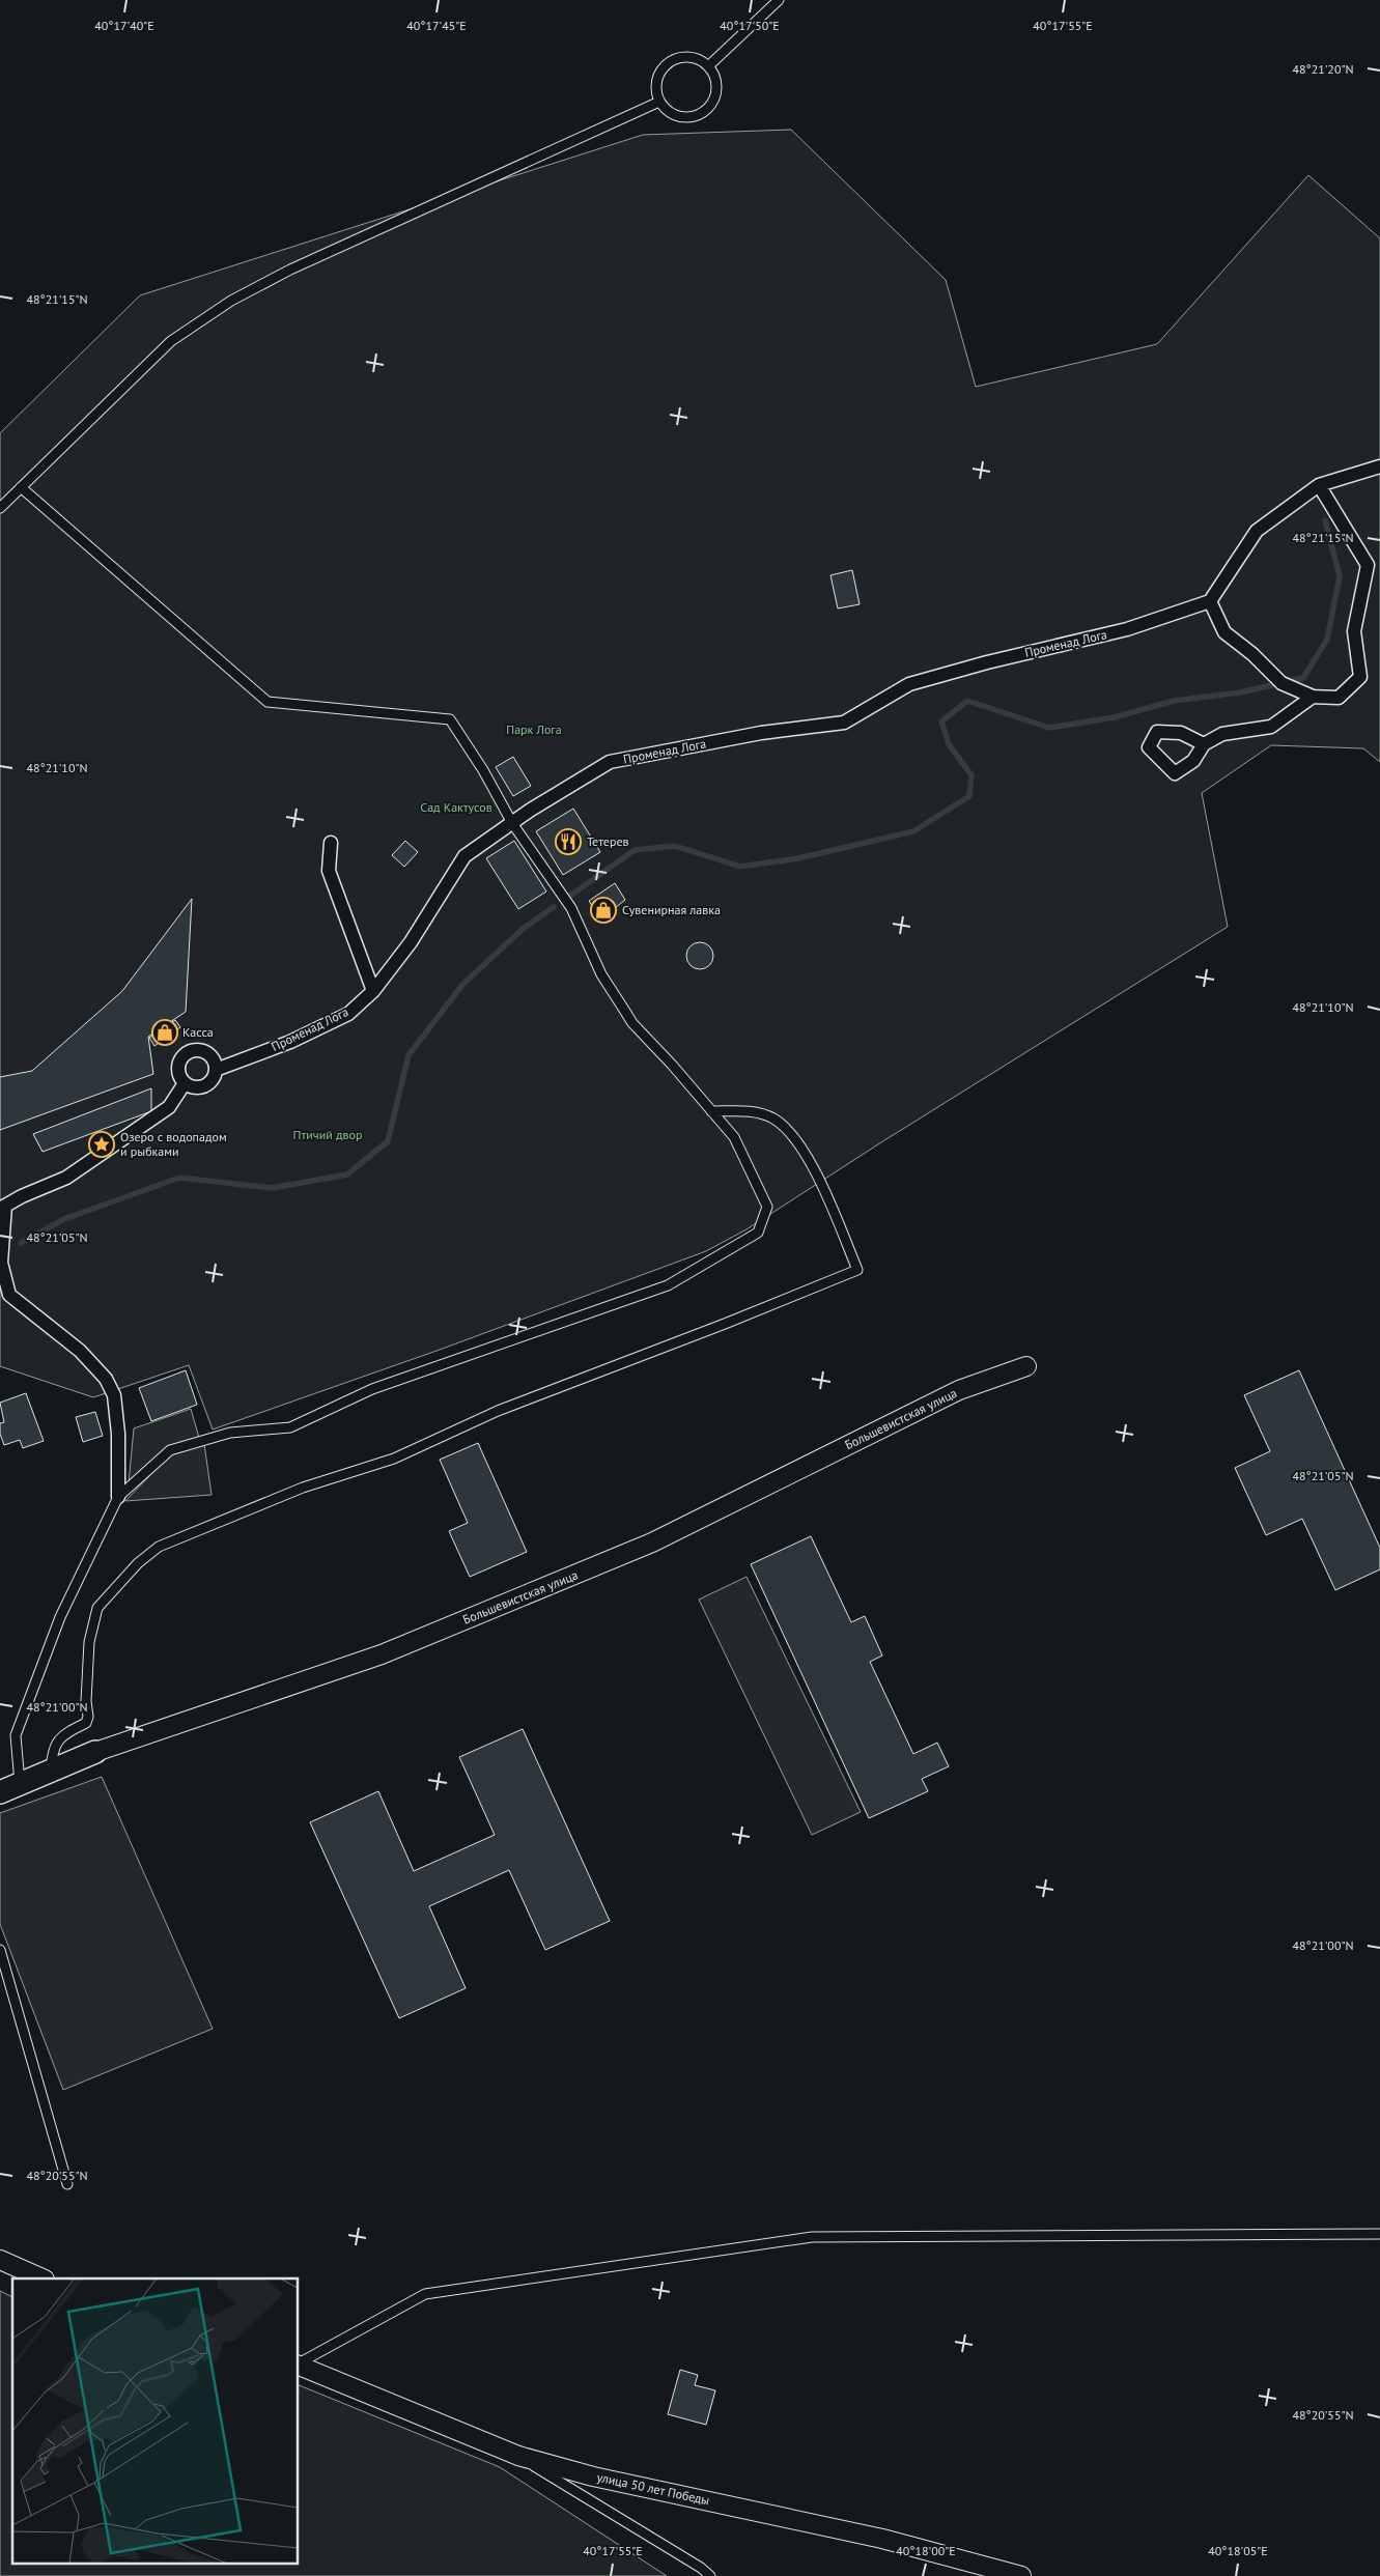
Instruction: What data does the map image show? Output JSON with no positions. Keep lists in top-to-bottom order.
{
  "streets": {
    "street": ["Променад Лога", "Большевистская улица", "улица 50 лет Победы"]
  },
  "parks": ["Парк Лога", "Сад Кактусов", "Птичий двор"],
  "places": {
    "restaurant": ["Тетерев"],
    "shop": ["Сувенирная лавка", "Касса"],
    "place": ["Озеро с водопадом и рыбками"]
  },
  "coordinates": [
    "40°17'40\"E",
    "40°17'45\"E",
    "40°17'50\"E",
    "40°17'55\"E",
    "48°21'20\"N",
    "48°21'15\"N",
    "48°21'10\"N",
    "48°21'05\"N",
    "48°21'00\"N",
    "48°20'55\"N",
    "40°18'00\"E",
    "40°18'05\"E"
  ]
}
